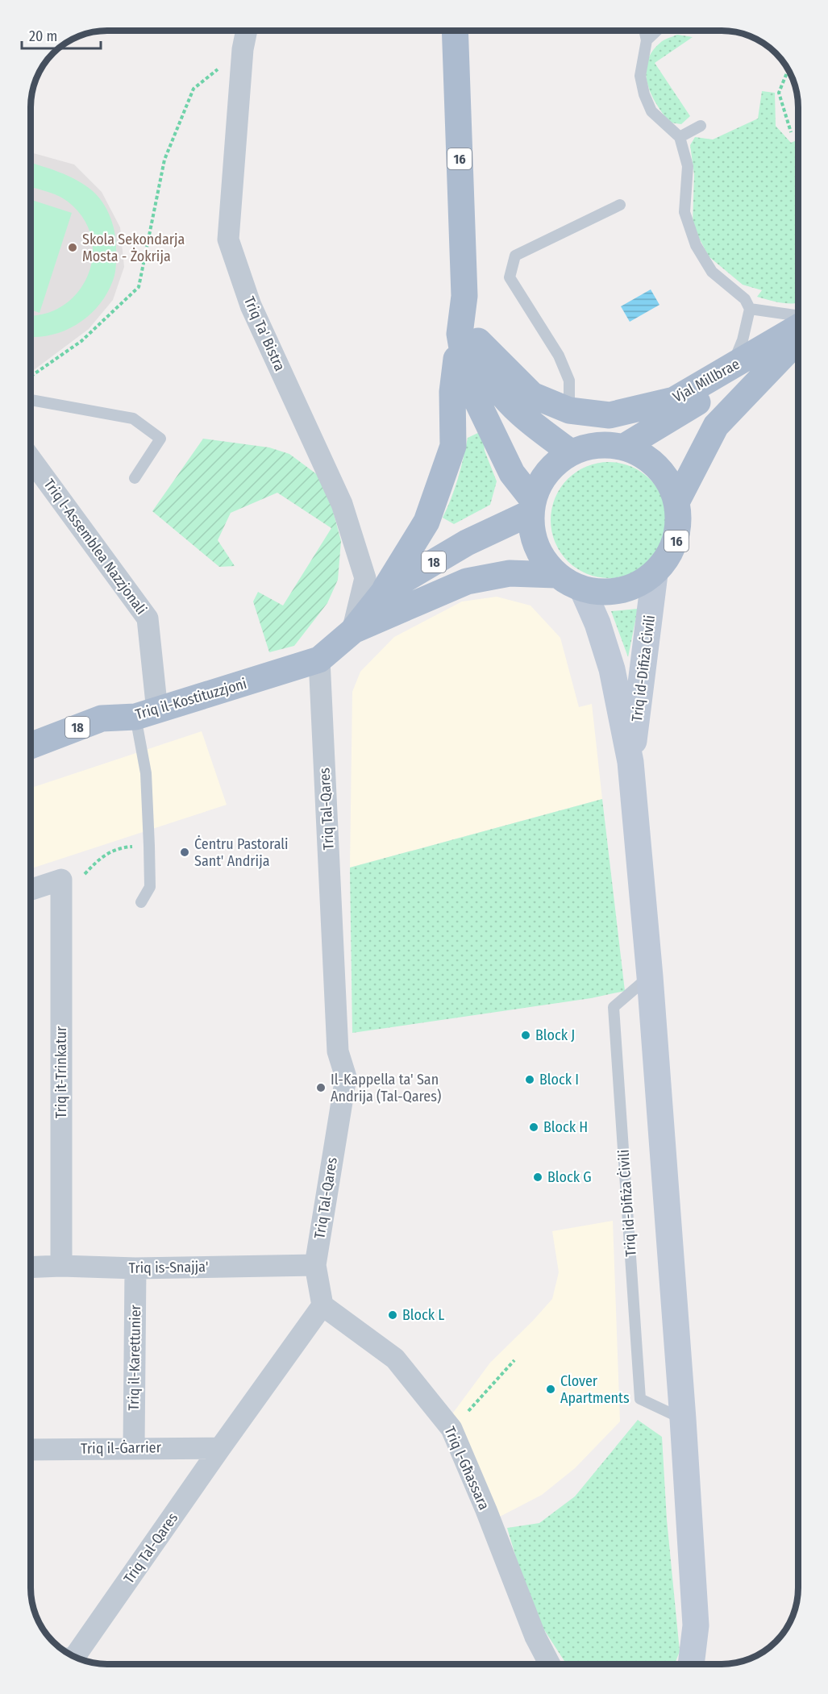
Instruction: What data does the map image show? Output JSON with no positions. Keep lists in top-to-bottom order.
{
  "streets": {
    "main road": [
      "16",
      "Vjal Millbrae",
      "18",
      "Triq id-Difiża Ċivili",
      "Triq il-Kostituzzjoni"
    ],
    "street": [
      "Triq Ta' Bistra",
      "Triq l-Assemblea Nazzjonali",
      "Triq Tal-Qares",
      "Triq it-Trinkatur",
      "Triq is-Snajja'",
      "Triq il-Karettunier",
      "Triq il-Ġarrier",
      "Triq l-Għassara"
    ]
  },
  "crossings": [
    ["16", "Vjal Millbrae"],
    ["16", "Triq id-Difiża Ċivili"],
    ["16", "Triq il-Kostituzzjoni"],
    ["Triq Ta' Bistra", "Triq il-Kostituzzjoni"],
    ["Vjal Millbrae", "Triq id-Difiża Ċivili"],
    ["Vjal Millbrae", "Triq il-Kostituzzjoni"],
    ["Triq l-Assemblea Nazzjonali", "Triq il-Kostituzzjoni"],
    ["Triq id-Difiża Ċivili", "Triq il-Kostituzzjoni"],
    ["Triq il-Kostituzzjoni", "Triq Tal-Qares"],
    ["Triq Tal-Qares", "Triq is-Snajja'"],
    ["Triq Tal-Qares", "Triq il-Ġarrier"],
    ["Triq Tal-Qares", "Triq l-Għassara"],
    ["Triq it-Trinkatur", "Triq is-Snajja'"],
    ["Triq is-Snajja'", "Triq il-Karettunier"],
    ["Triq il-Karettunier", "Triq il-Ġarrier"]
  ],
  "places": [
    "Skola Sekondarja Mosta - Żokrija",
    "Ċentru Pastorali Sant' Andrija",
    "Block J",
    "Block I",
    "Il-Kappella ta' San Andrija (Tal-Qares)",
    "Block H",
    "Block G",
    "Block L",
    "Clover Apartments"
  ],
  "scale_bar": "20 m"
}
